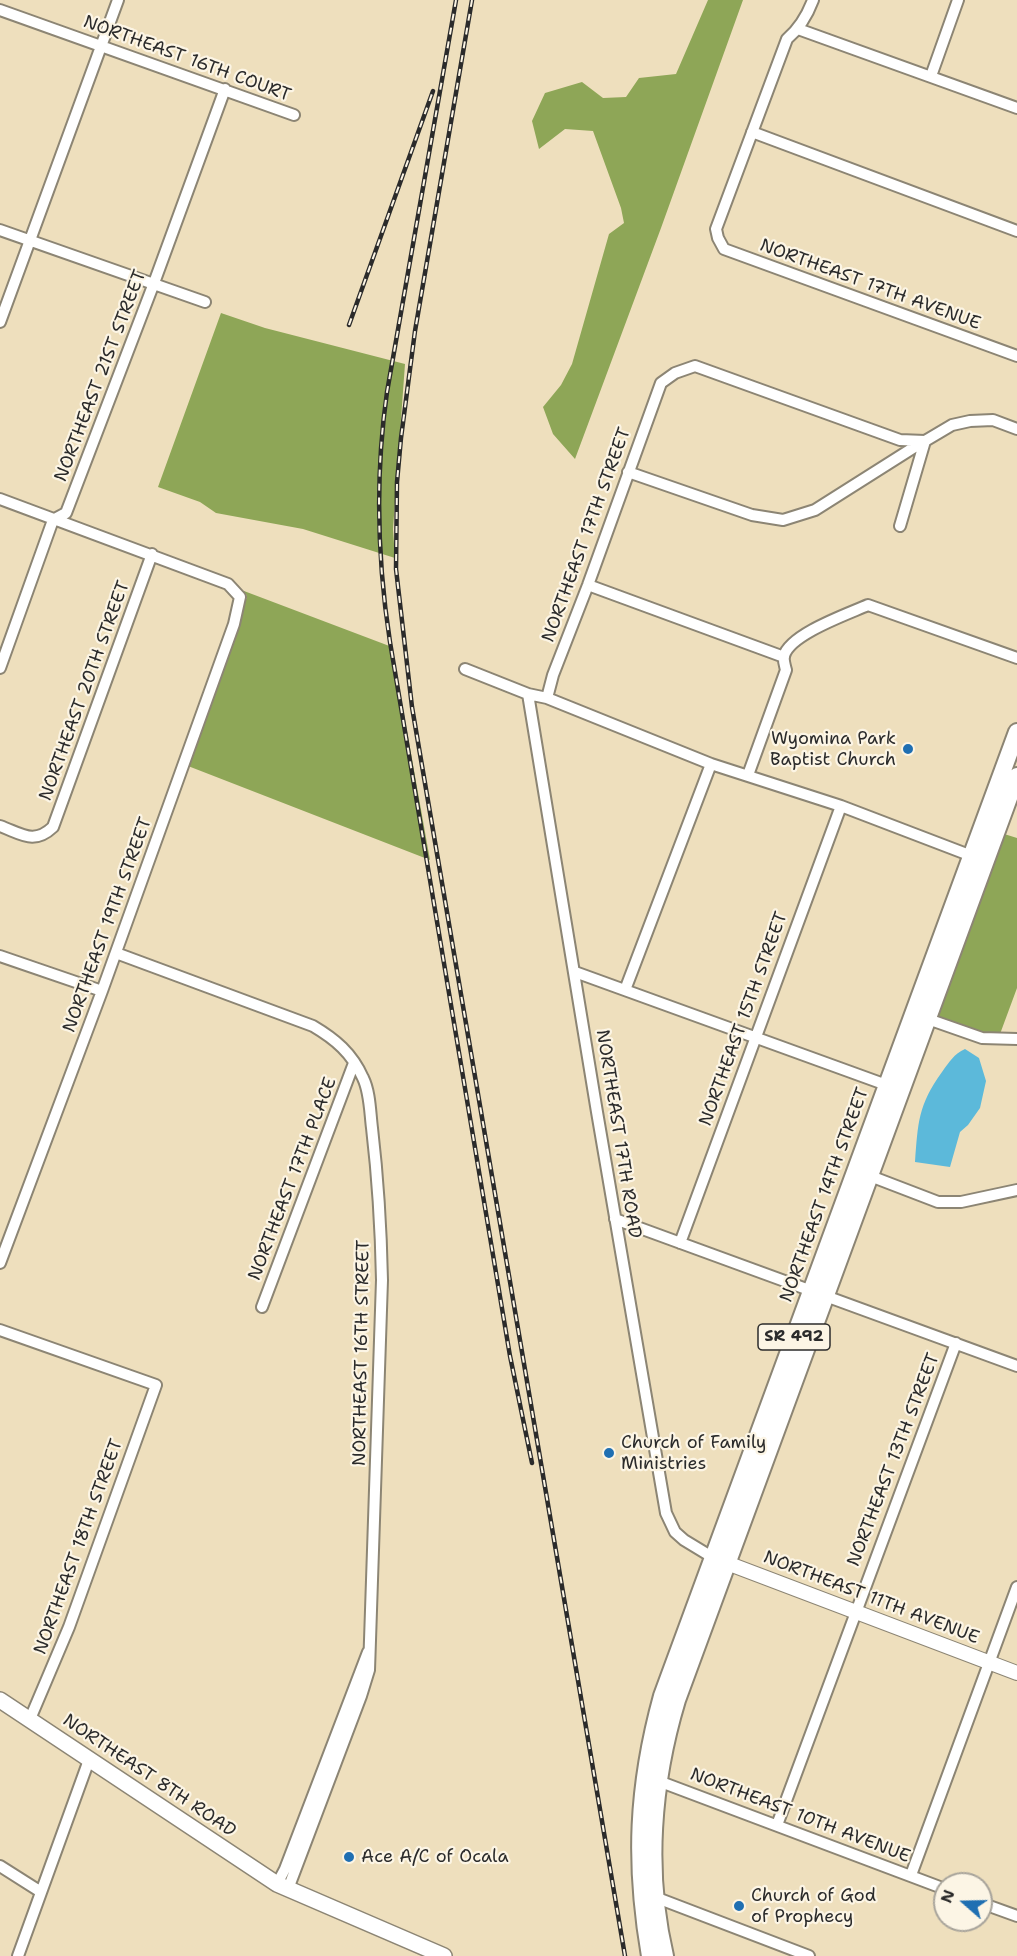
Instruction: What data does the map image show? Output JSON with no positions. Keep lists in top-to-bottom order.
{
  "streets": {
    "main road": ["NORTHEAST 14TH STREET", "SR 492", "NORTHEAST 8TH ROAD"],
    "street": [
      "NORTHEAST 16TH COURT",
      "NORTHEAST 17TH AVENUE",
      "NORTHEAST 21ST STREET",
      "NORTHEAST 17TH STREET",
      "NORTHEAST 20TH STREET",
      "NORTHEAST 19TH STREET",
      "NORTHEAST 15TH STREET",
      "NORTHEAST 17TH ROAD",
      "NORTHEAST 17TH PLACE",
      "NORTHEAST 16TH STREET",
      "NORTHEAST 13TH STREET",
      "NORTHEAST 18TH STREET",
      "NORTHEAST 11TH AVENUE",
      "NORTHEAST 10TH AVENUE"
    ]
  },
  "crossings": [
    ["NORTHEAST 16TH COURT", "NORTHEAST 21ST STREET"],
    ["NORTHEAST 20TH STREET", "NORTHEAST 19TH STREET"],
    ["NORTHEAST 19TH STREET", "NORTHEAST 16TH STREET"],
    ["NORTHEAST 17TH ROAD", "NORTHEAST 14TH STREET"],
    ["NORTHEAST 17TH ROAD", "NORTHEAST 11TH AVENUE"],
    ["NORTHEAST 17TH PLACE", "NORTHEAST 16TH STREET"],
    ["NORTHEAST 14TH STREET", "NORTHEAST 11TH AVENUE"],
    ["NORTHEAST 14TH STREET", "NORTHEAST 10TH AVENUE"],
    ["NORTHEAST 16TH STREET", "NORTHEAST 8TH ROAD"],
    ["NORTHEAST 13TH STREET", "NORTHEAST 11TH AVENUE"],
    ["NORTHEAST 13TH STREET", "NORTHEAST 10TH AVENUE"],
    ["NORTHEAST 18TH STREET", "NORTHEAST 8TH ROAD"]
  ],
  "places": [
    "Wyomina Park Baptist Church",
    "Church of Family Ministries",
    "Ace A/C of Ocala",
    "Church of God of Prophecy"
  ],
  "north": "left"
}
